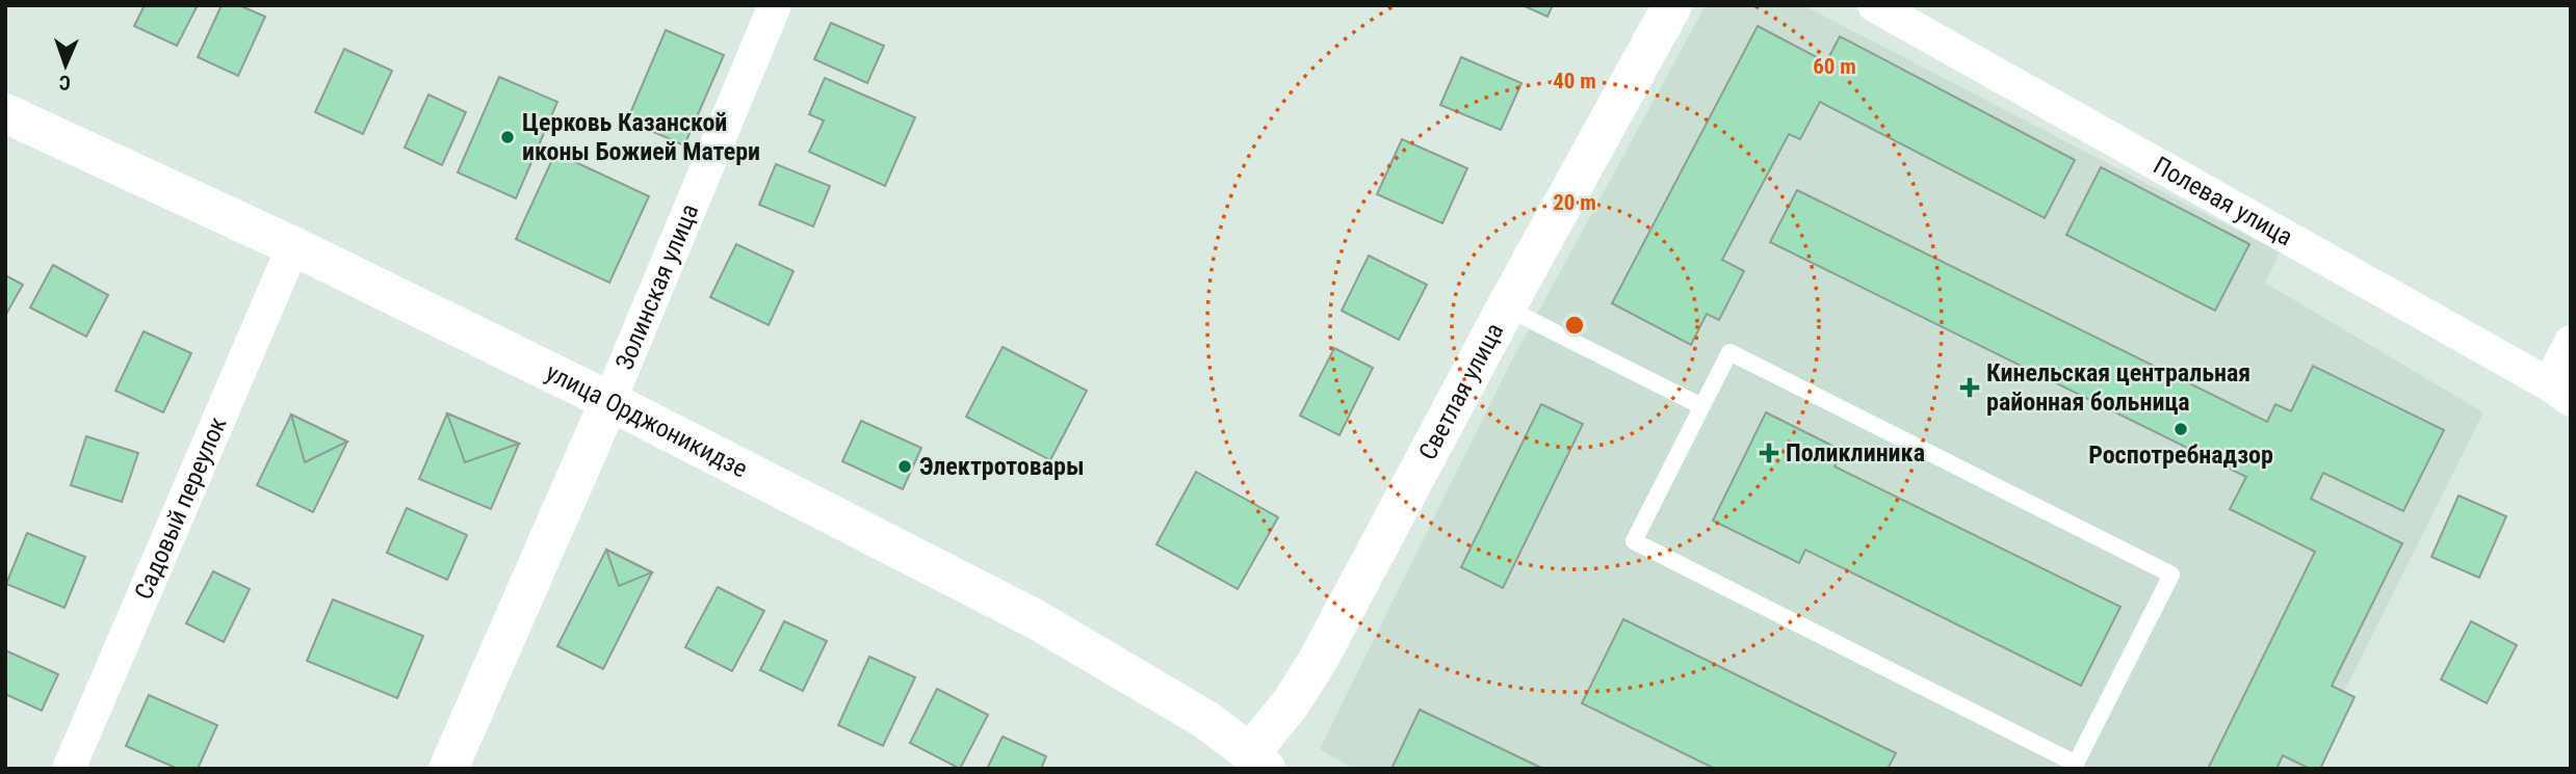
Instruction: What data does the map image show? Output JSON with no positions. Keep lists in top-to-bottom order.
{
  "streets": {
    "main road": ["Золинская улица", "Светлая улица", "улица Орджоникидзе"],
    "street": ["Полевая улица", "Садовый переулок"]
  },
  "crossings": [
    ["Золинская улица", "улица Орджоникидзе"],
    ["Светлая улица", "улица Орджоникидзе"],
    ["улица Орджоникидзе", "Садовый переулок"]
  ],
  "places": {
    "other": ["Церковь Казанской иконы Божией Матери", "Роспотребнадзор", "Электротовары"],
    "health": ["Кинельская центральная районная больница", "Поликлиника"]
  },
  "north": "bottom",
  "rings": ["60 m", "40 m", "20 m"]
}
